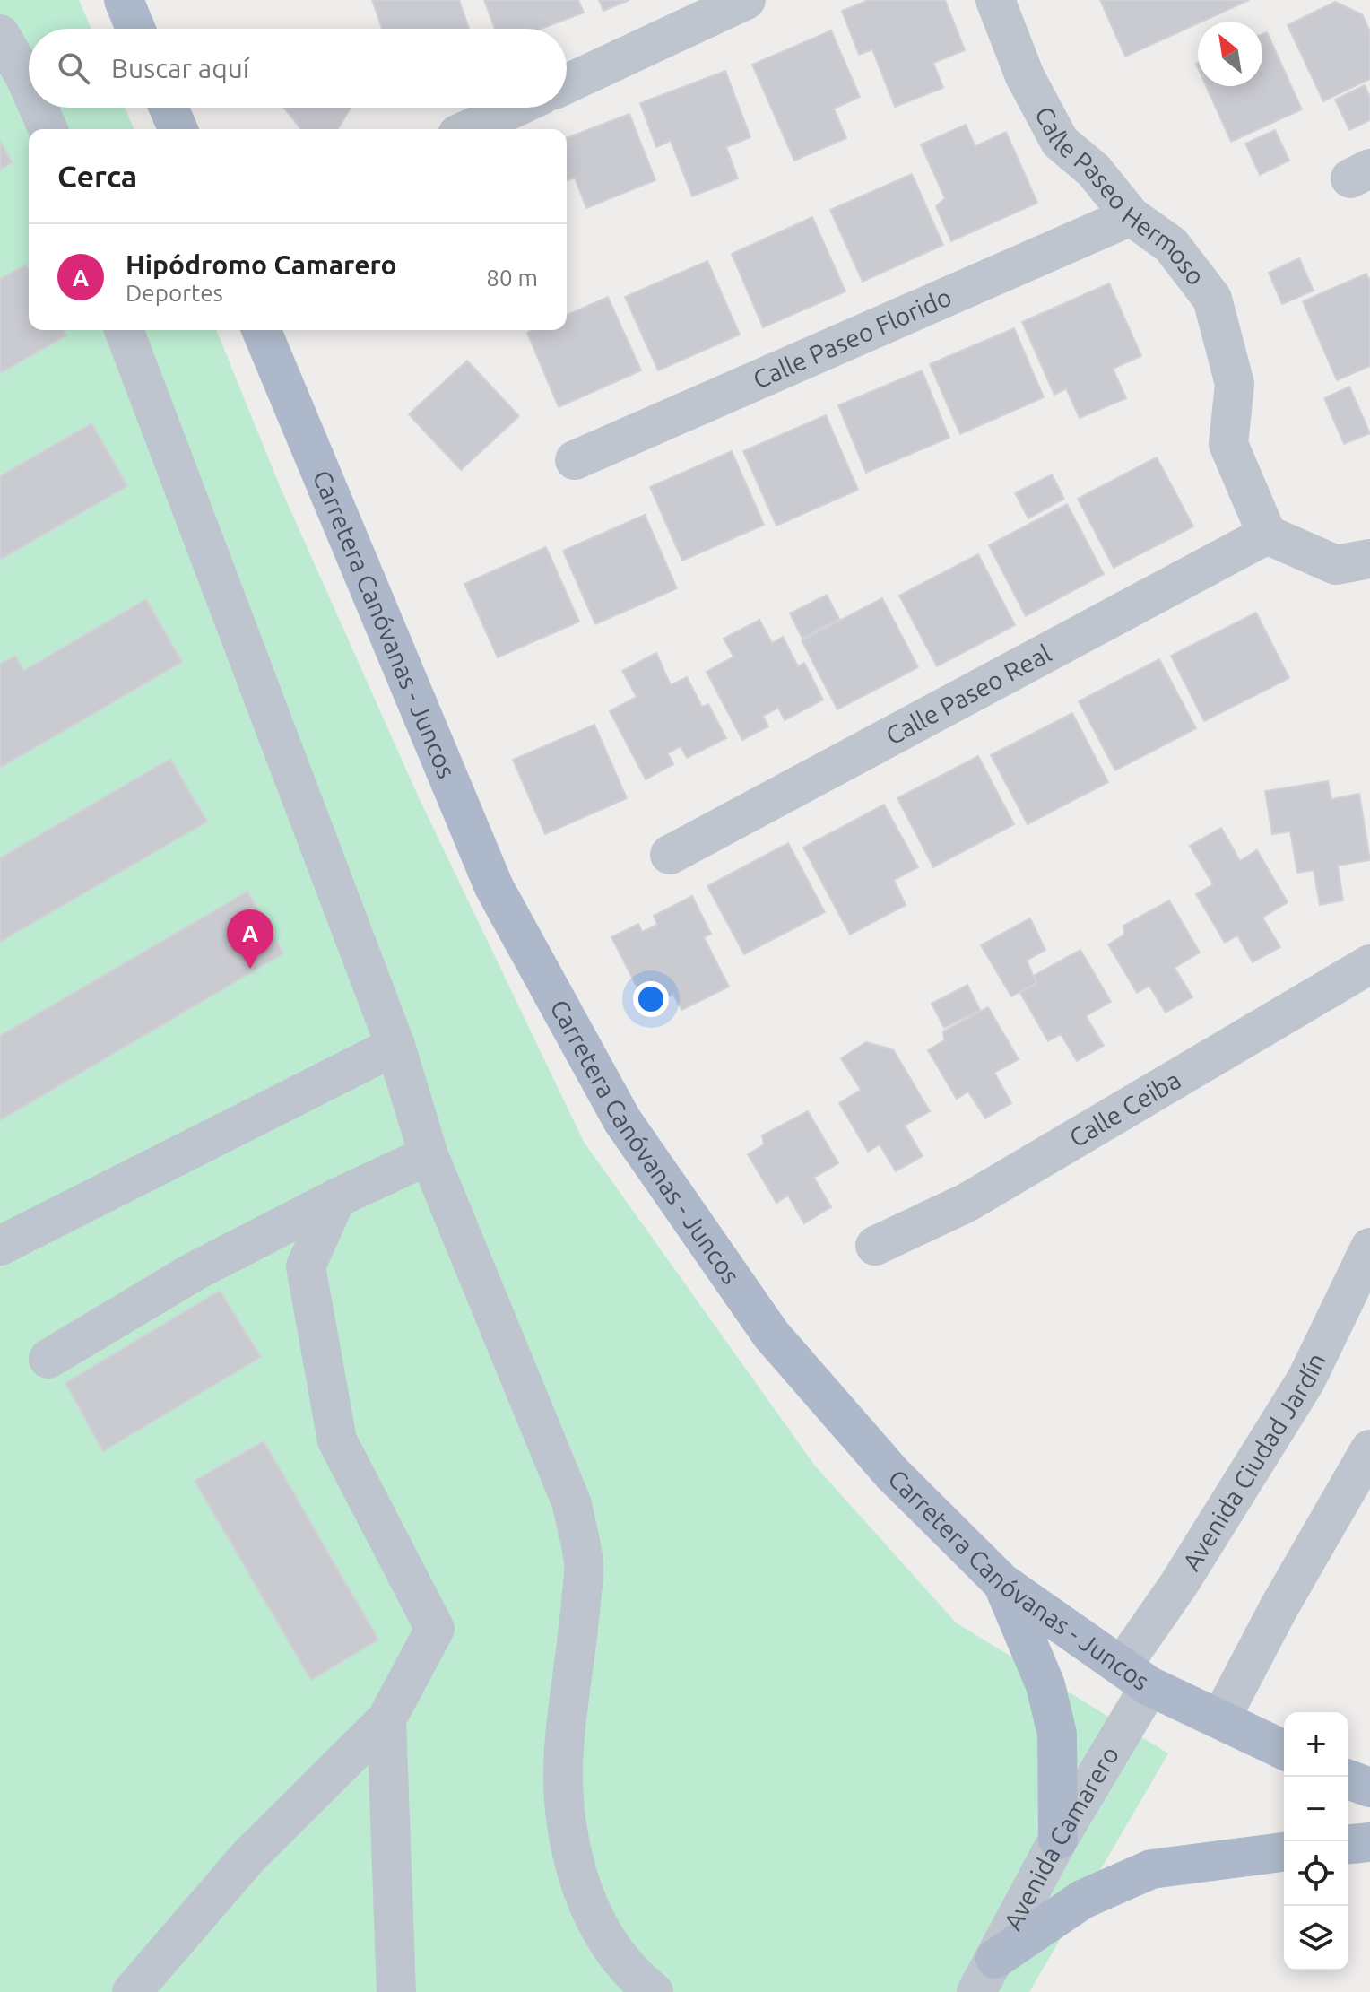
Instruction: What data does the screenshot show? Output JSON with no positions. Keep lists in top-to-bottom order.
{
  "streets": {
    "main road": ["Carretera Canóvanas - Juncos"],
    "street": [
      "Calle Paseo Hermoso",
      "Calle Paseo Florido",
      "Calle Paseo Real",
      "Calle Ceiba",
      "Avenida Ciudad Jardín",
      "Avenida Camarero"
    ]
  },
  "crossings": [
    ["Calle Paseo Hermoso", "Calle Paseo Florido"],
    ["Calle Paseo Hermoso", "Calle Paseo Real"],
    ["Carretera Canóvanas - Juncos", "Avenida Ciudad Jardín"],
    ["Carretera Canóvanas - Juncos", "Avenida Camarero"],
    ["Avenida Ciudad Jardín", "Avenida Camarero"]
  ],
  "north": "top left",
  "page": {
    "search": "Buscar aquí",
    "heading": "Cerca",
    "list": [
      {
        "mark": "A",
        "name": "Hipódromo Camarero",
        "note": "Deportes",
        "value": "80 m"
      }
    ],
    "pins": "A",
    "map_buttons": ["+", "−"]
  }
}
